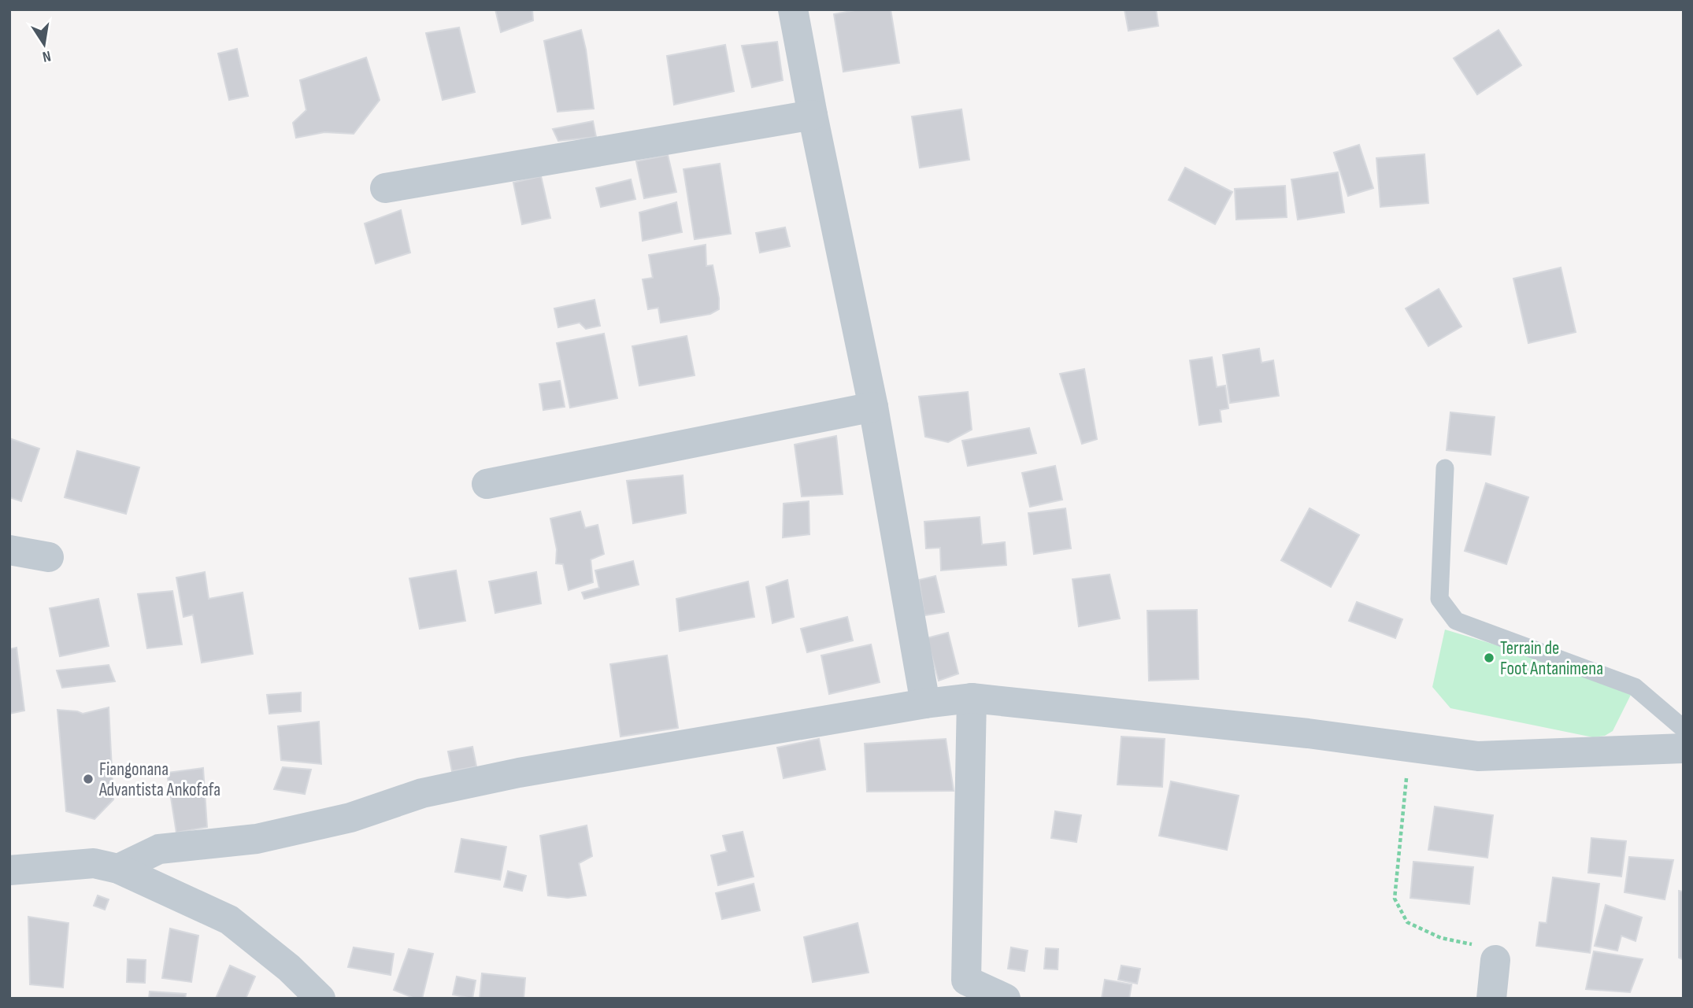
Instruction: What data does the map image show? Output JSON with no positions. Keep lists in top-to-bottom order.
{
  "places": ["Terrain de Foot Antanimena", "Fiangonana Advantista Ankofafa"],
  "north": "bottom"
}
